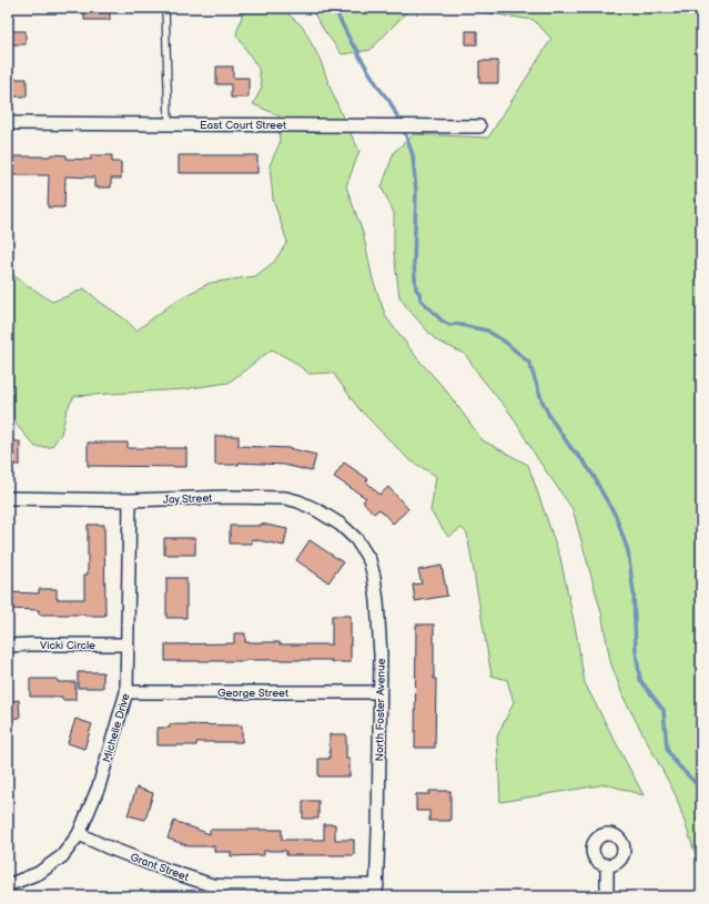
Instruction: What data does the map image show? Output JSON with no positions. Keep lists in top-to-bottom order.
{
  "streets": {
    "street": [
      "East Court Street",
      "Jay Street",
      "Vicki Circle",
      "George Street",
      "North Foster Avenue",
      "Michelle Drive",
      "Grant Street"
    ]
  },
  "crossings": [
    ["Jay Street", "North Foster Avenue"],
    ["Jay Street", "Michelle Drive"],
    ["Vicki Circle", "Michelle Drive"],
    ["George Street", "North Foster Avenue"],
    ["George Street", "Michelle Drive"],
    ["North Foster Avenue", "Grant Street"],
    ["Michelle Drive", "Grant Street"]
  ]
}
